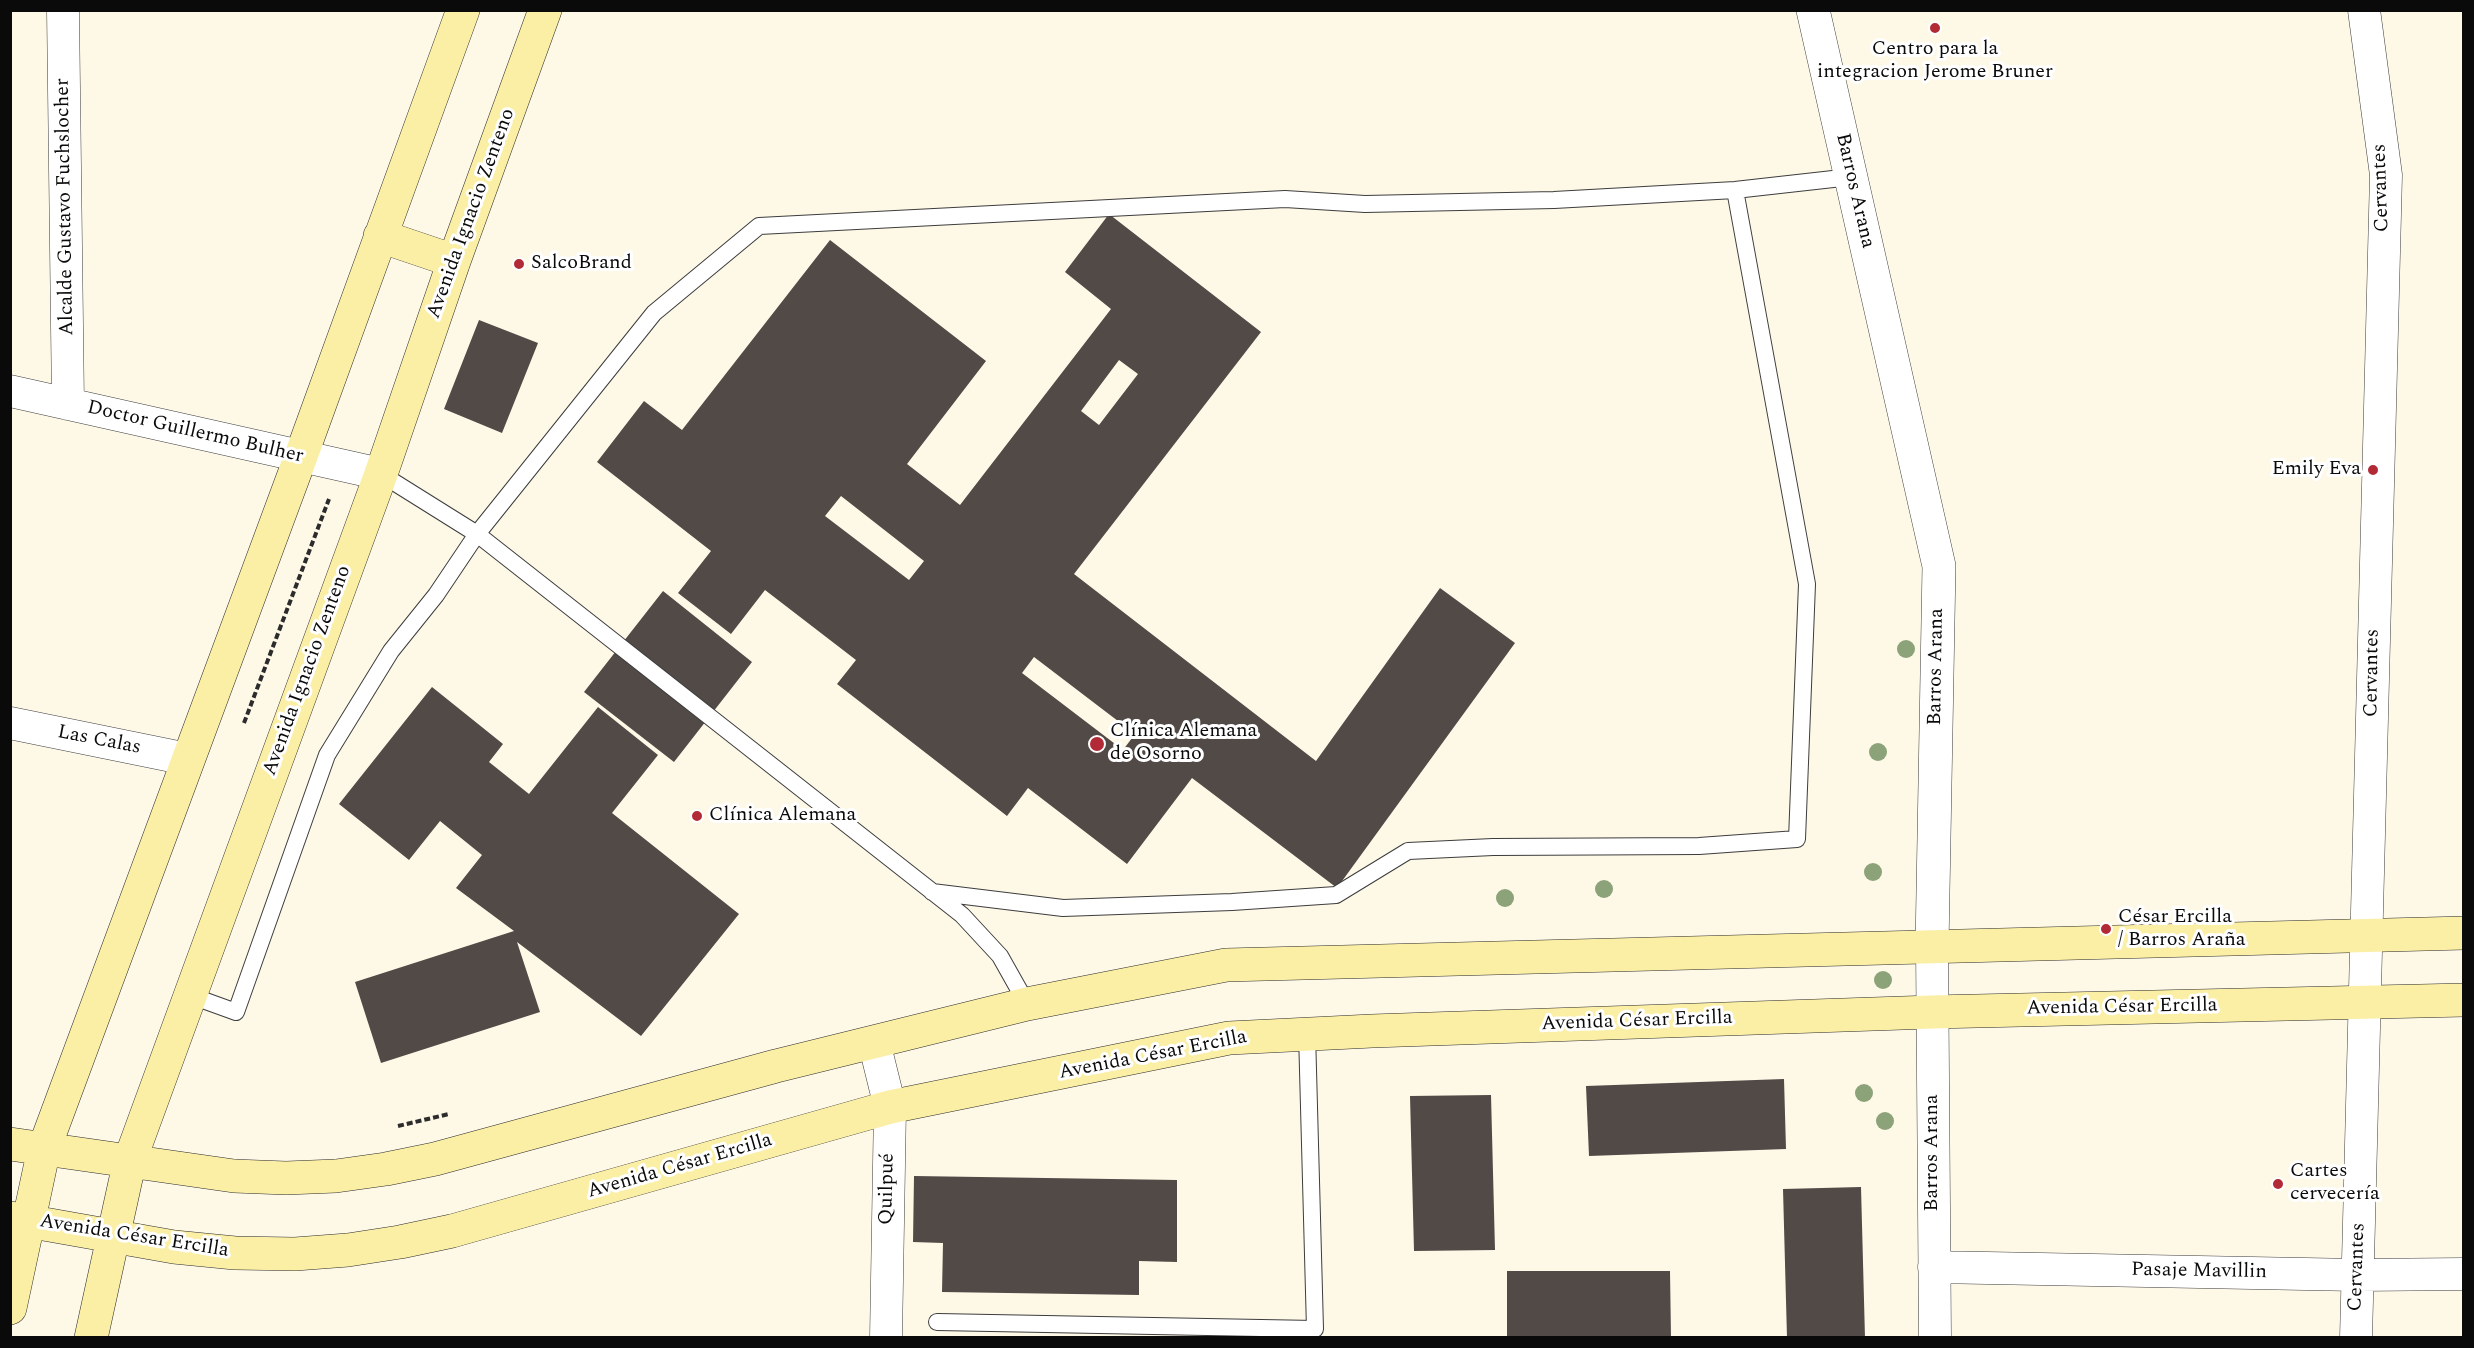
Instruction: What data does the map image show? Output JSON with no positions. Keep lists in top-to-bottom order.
{
  "streets": {
    "main road": ["Avenida Ignacio Zenteno", "Avenida César Ercilla"],
    "street": [
      "Cervantes",
      "Barros Arana",
      "Alcalde Gustavo Fuchslocher",
      "Doctor Guillermo Bulher",
      "Las Calas",
      "Quilpué",
      "Pasaje Mavillin"
    ]
  },
  "crossings": [
    ["Cervantes", "Avenida César Ercilla"],
    ["Cervantes", "Pasaje Mavillin"],
    ["Barros Arana", "Avenida César Ercilla"],
    ["Barros Arana", "Pasaje Mavillin"],
    ["Alcalde Gustavo Fuchslocher", "Doctor Guillermo Bulher"],
    ["Avenida Ignacio Zenteno", "Doctor Guillermo Bulher"],
    ["Avenida Ignacio Zenteno", "Avenida César Ercilla"],
    ["Avenida César Ercilla", "Quilpué"]
  ],
  "places": [
    "Centro para la integracion Jerome Bruner",
    "SalcoBrand",
    "Emily Eva",
    "Clínica Alemana de Osorno",
    "Clínica Alemana",
    "César Ercilla / Barros Araña",
    "Cartes cervecería"
  ]
}
